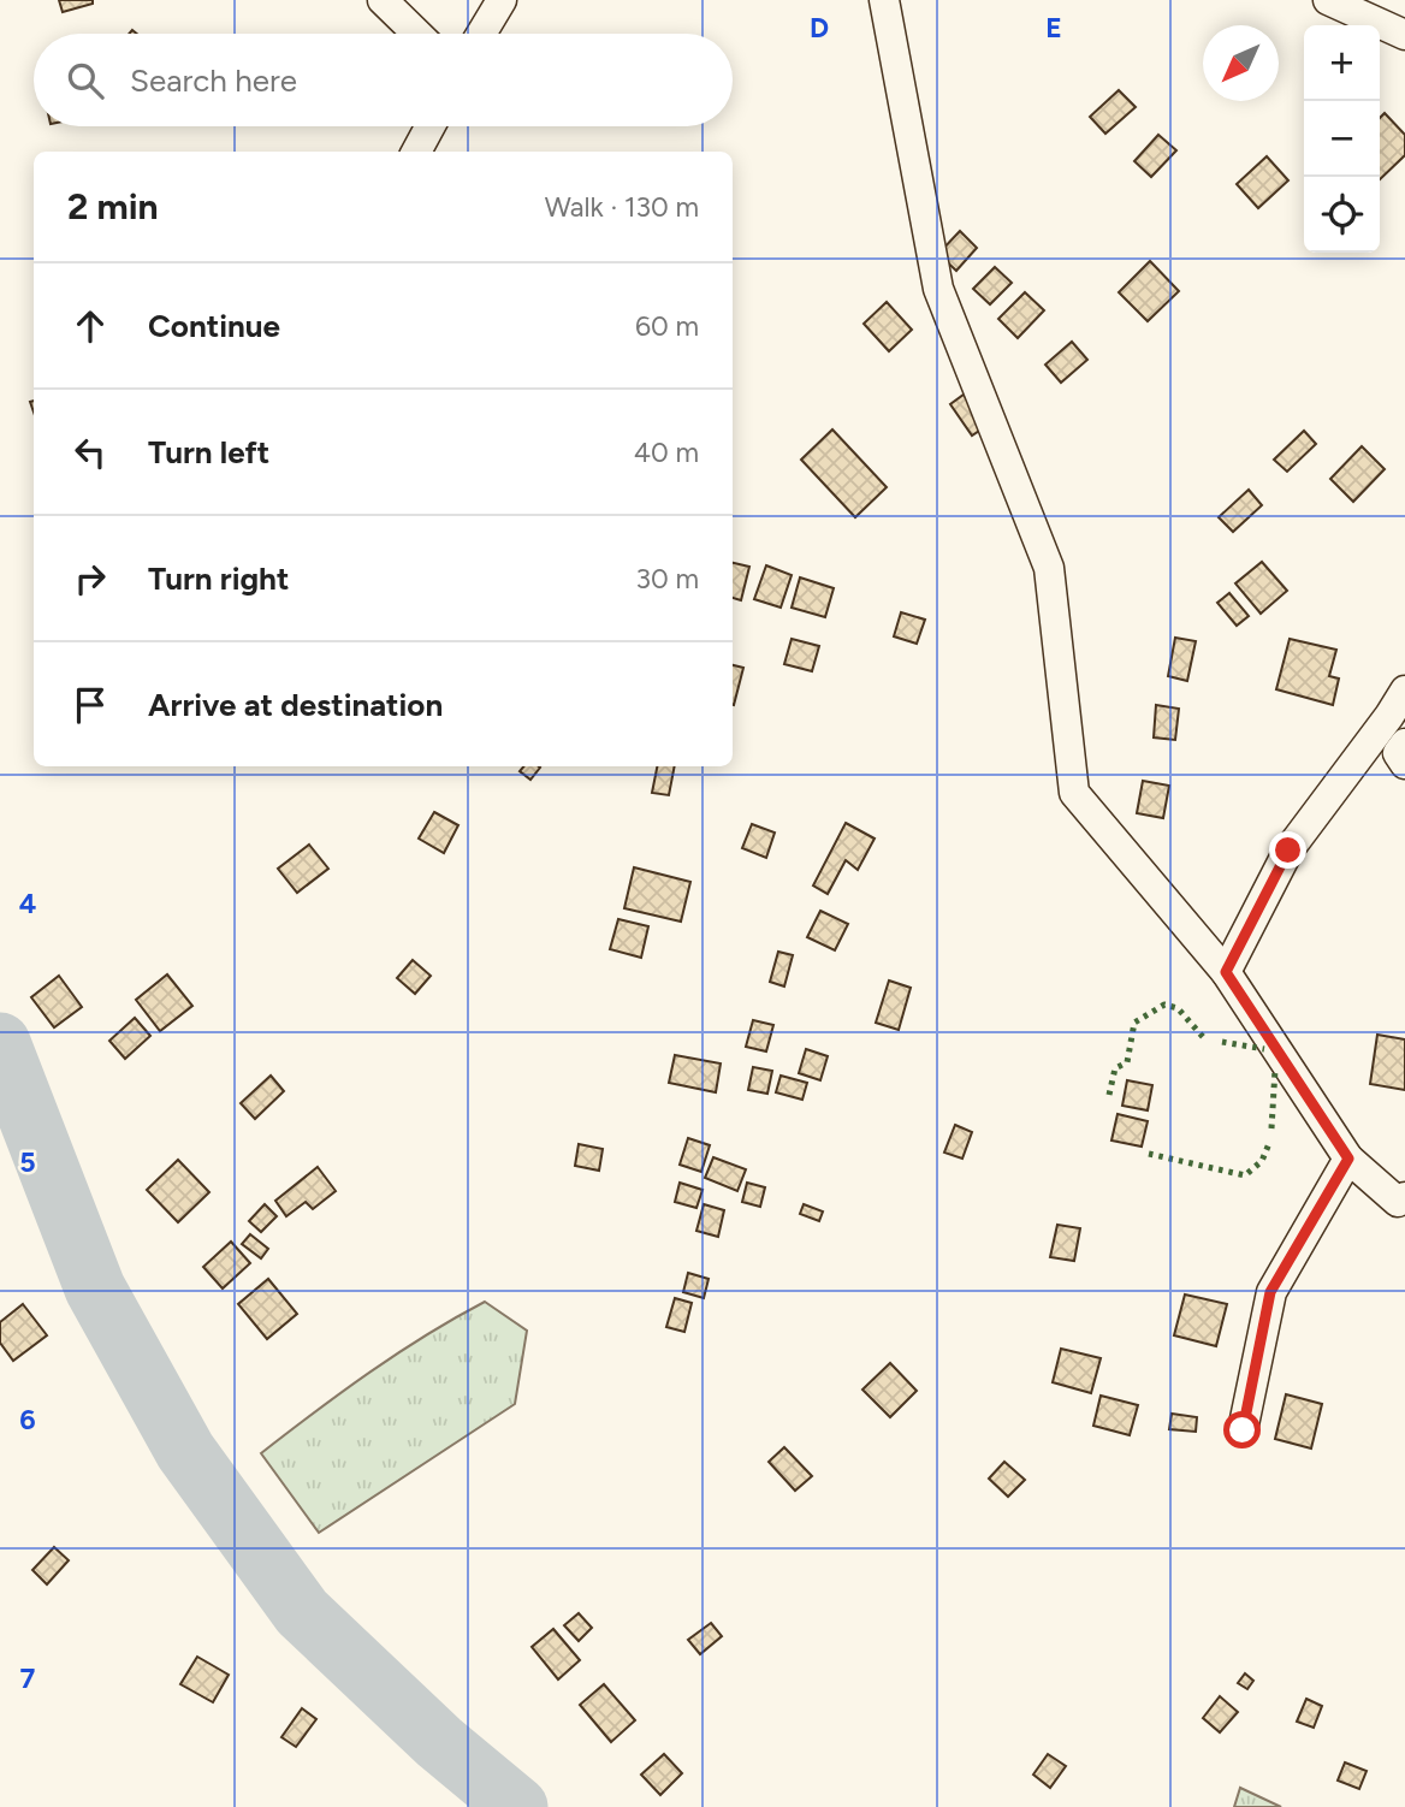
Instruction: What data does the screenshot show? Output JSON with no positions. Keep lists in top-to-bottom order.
{
  "north": "bottom left",
  "page": {
    "map_buttons": ["+", "−"],
    "search": "Search here",
    "heading": ["2 min", "Walk · 130 m"],
    "list": [
      ["Continue", "60 m"],
      ["Turn left", "40 m"],
      ["Turn right", "30 m"],
      "Arrive at destination"
    ]
  },
  "grid": {
    "columns": ["D", "E"],
    "rows": [
      "4",
      "5",
      "6",
      "7"
    ]
  }
}
